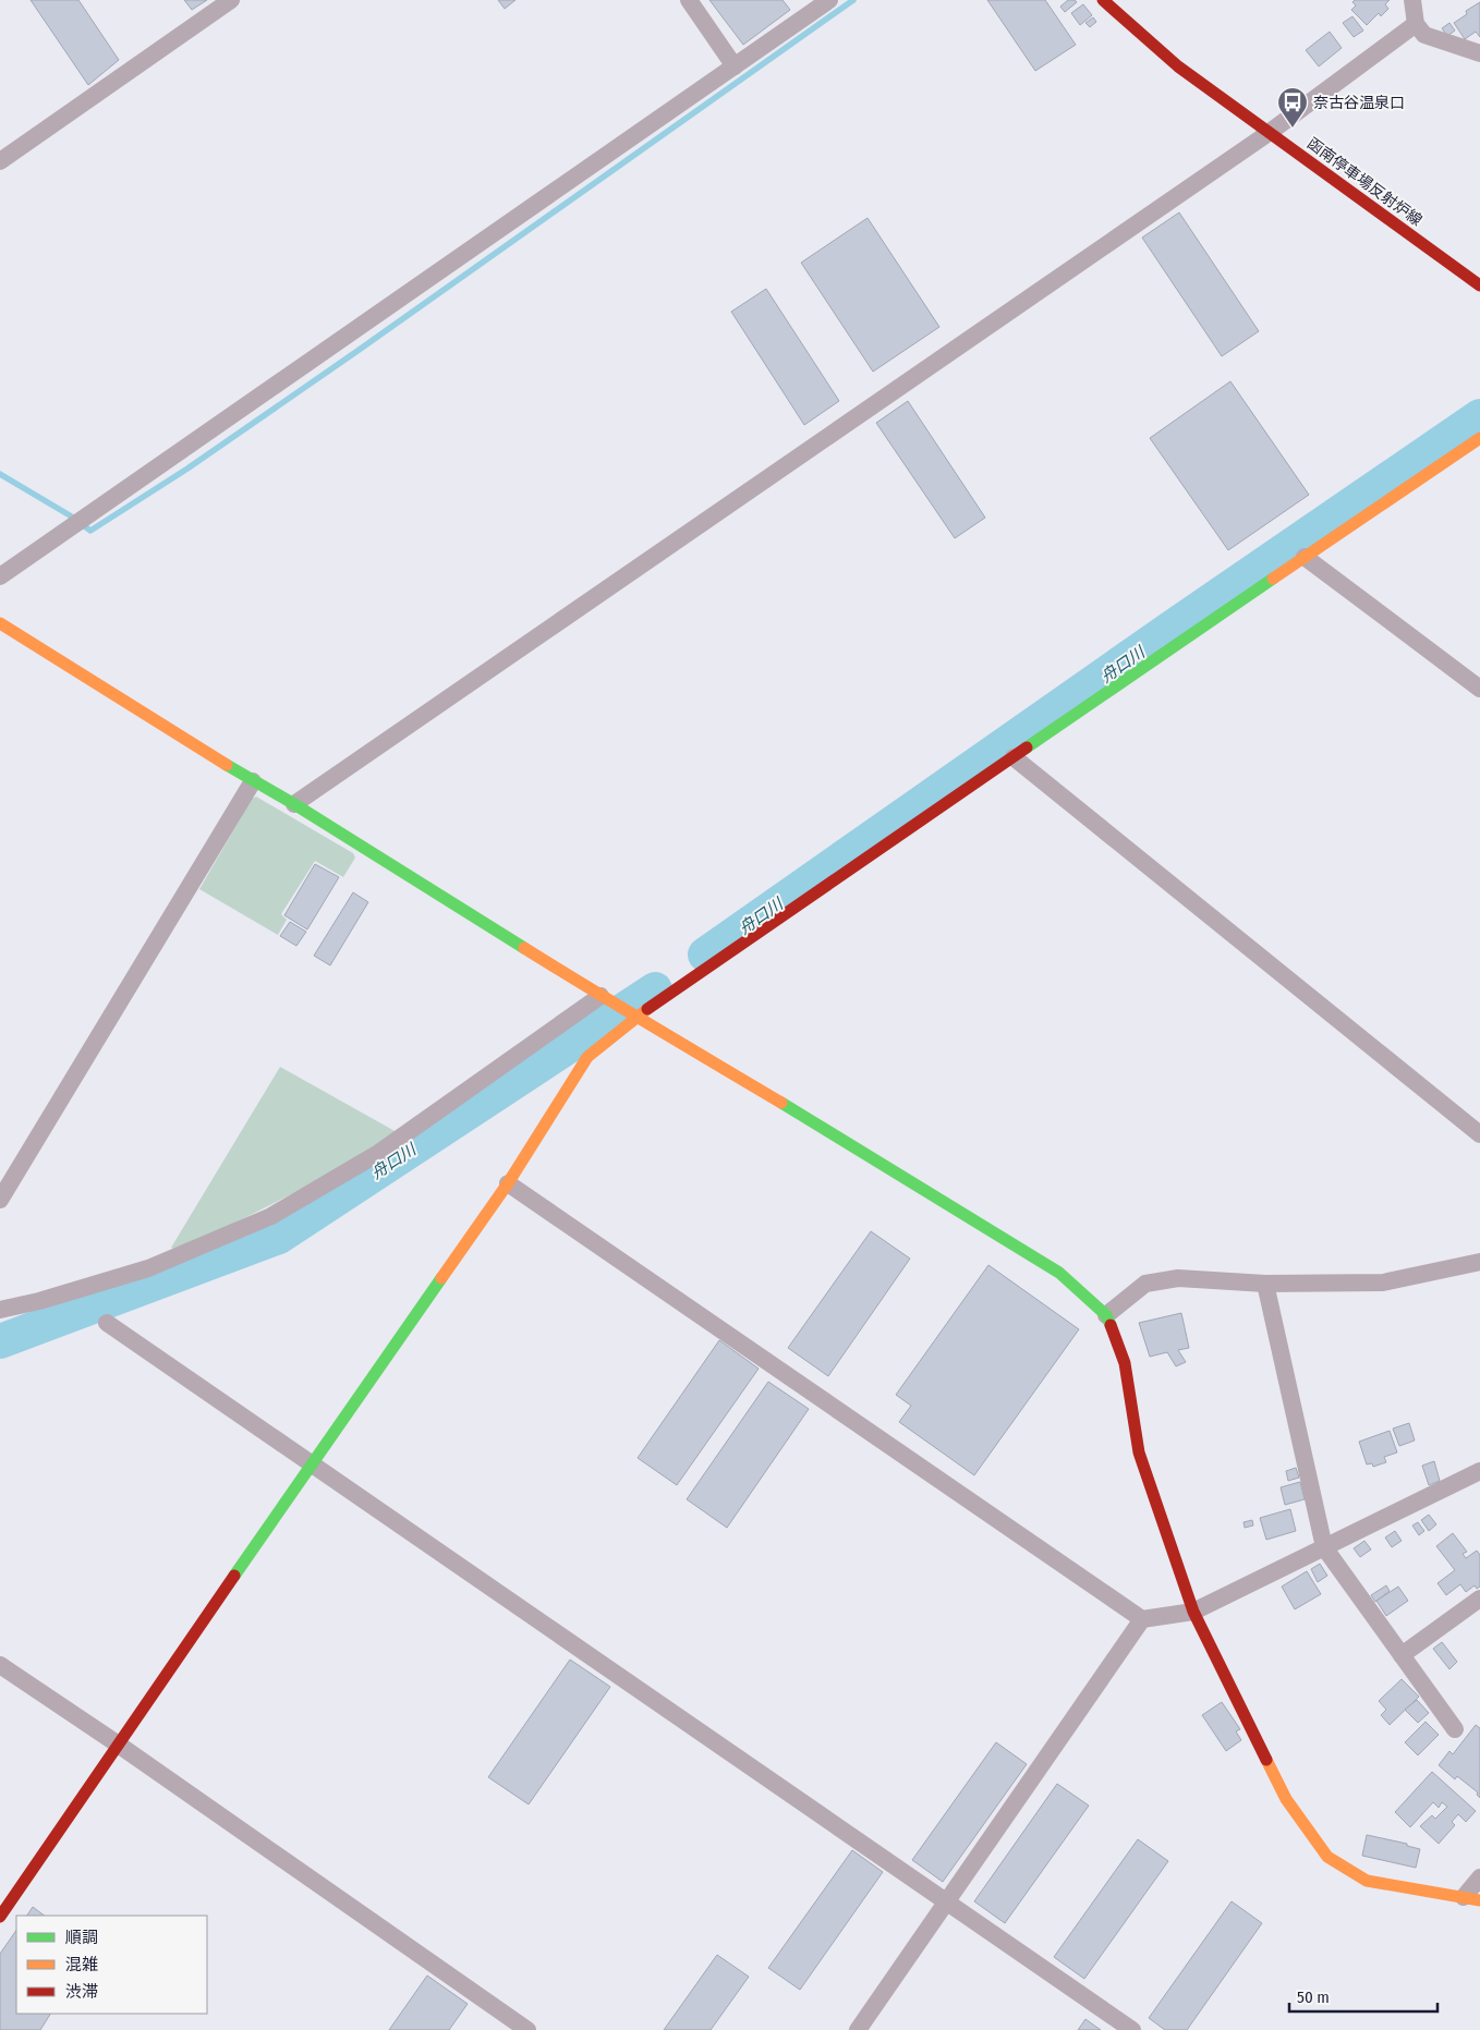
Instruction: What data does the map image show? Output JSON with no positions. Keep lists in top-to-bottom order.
{
  "streets": {
    "street": ["函南停車場反射炉線"]
  },
  "water": ["舟口川"],
  "places": {
    "bus stop": ["奈古谷温泉口"]
  },
  "legend": ["順調", "混雑", "渋滞"],
  "scale_bar": "50 m"
}
